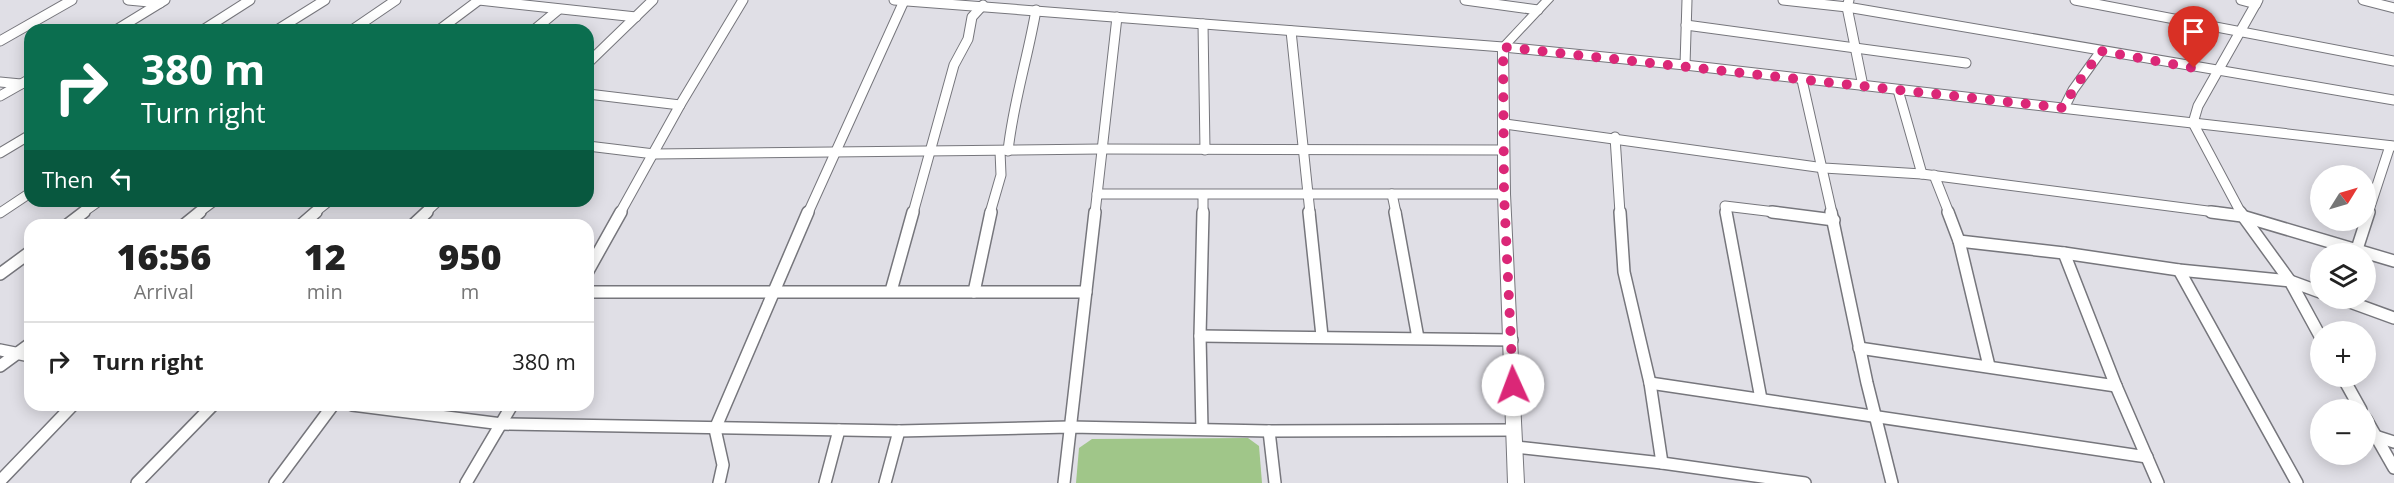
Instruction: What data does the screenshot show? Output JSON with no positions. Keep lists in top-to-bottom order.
{
  "north": "top right",
  "page": {
    "turn": ["380 m", "Turn right"],
    "then": "Then",
    "map_buttons": ["+", "−"],
    "eta": [
      "16:56",
      "Arrival",
      "12",
      "min",
      "950",
      "m"
    ],
    "list": [
      {
        "name": "Turn right",
        "value": "380 m"
      }
    ]
  }
}
